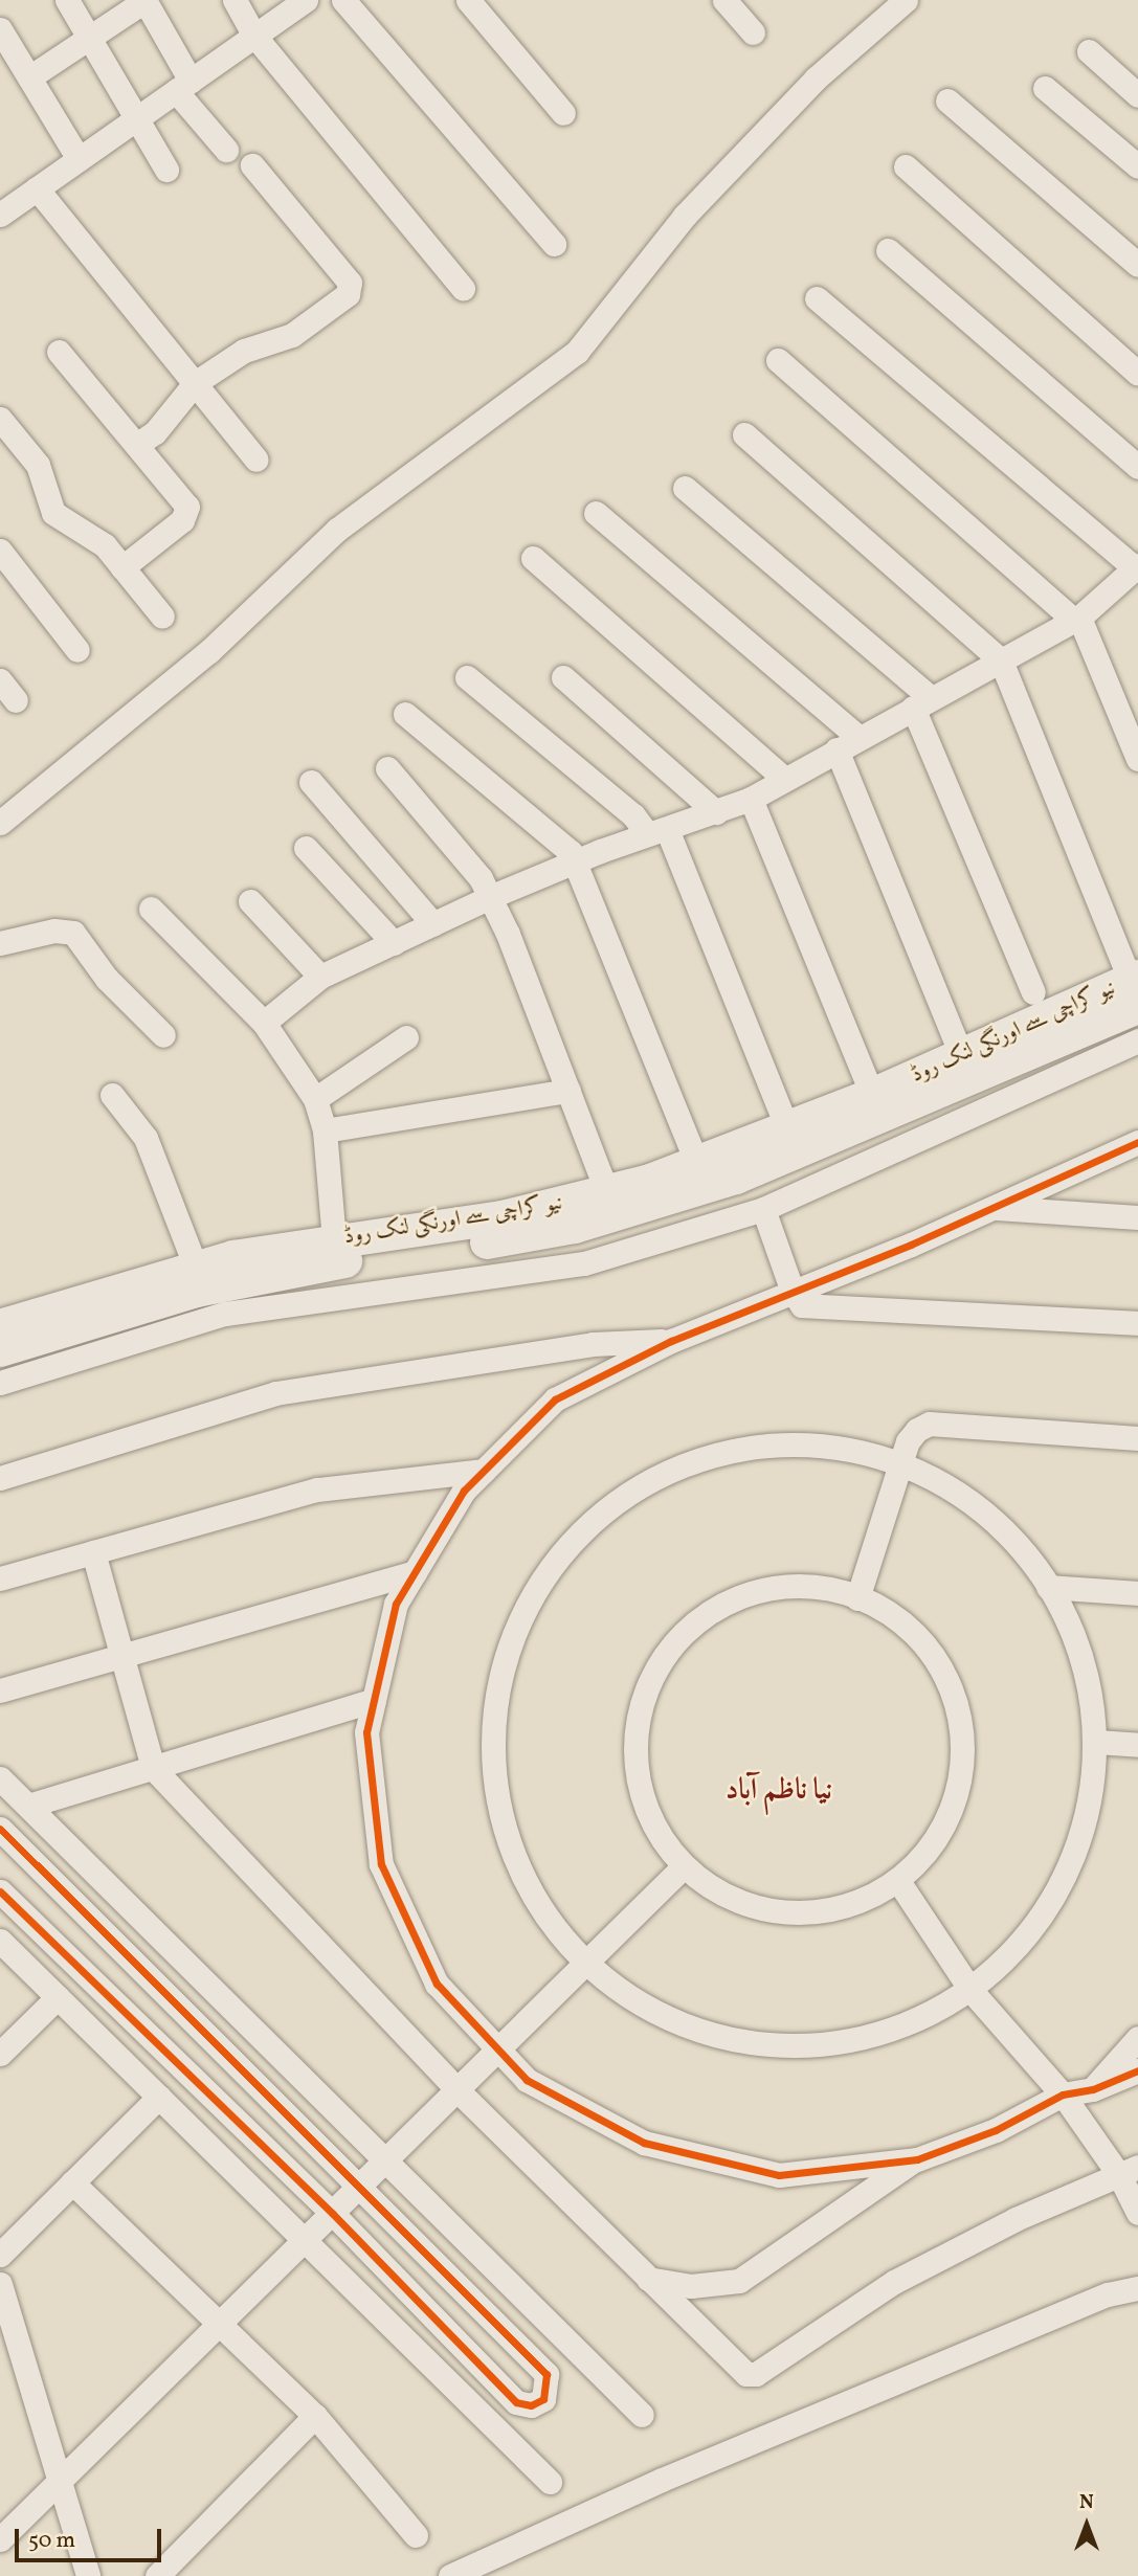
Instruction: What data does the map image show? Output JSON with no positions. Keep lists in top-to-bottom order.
{
  "streets": {
    "street": ["نیو کراچی سے اورنگی لنک روڈ"]
  },
  "districts": ["نیا ناظم آباد"],
  "scale_bar": "50 m",
  "north": "top"
}
